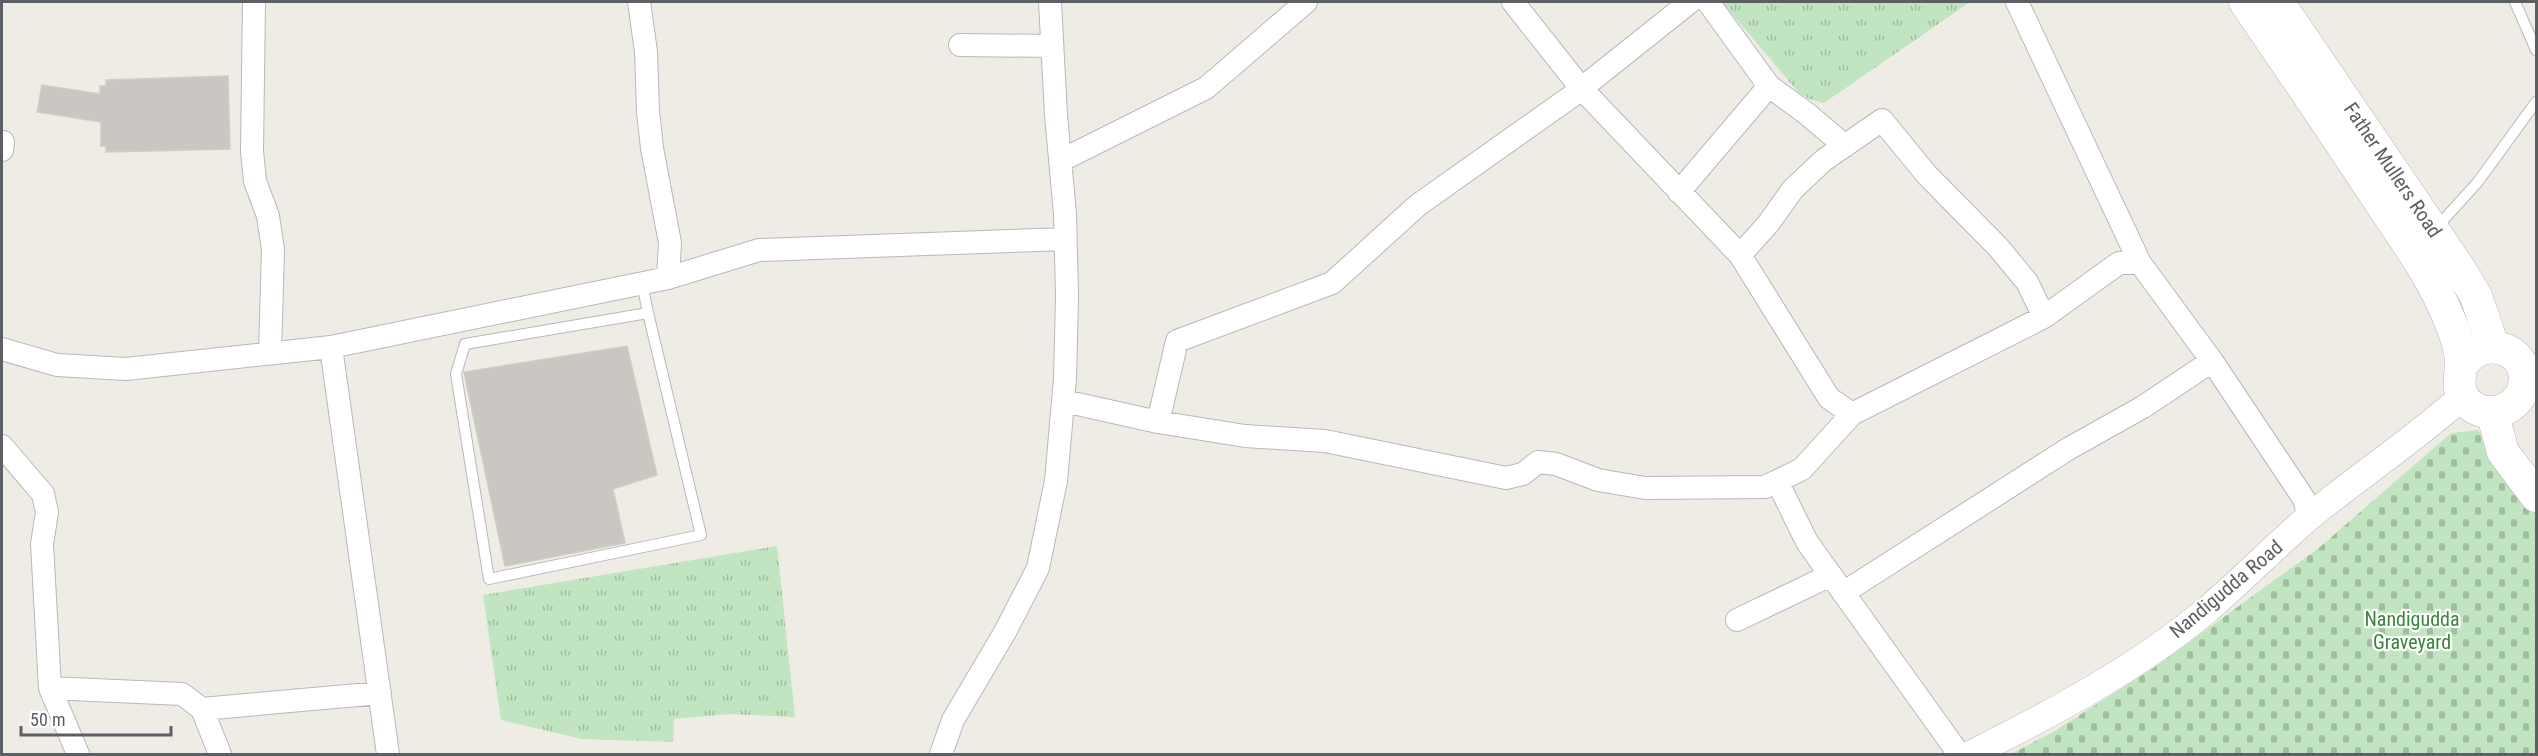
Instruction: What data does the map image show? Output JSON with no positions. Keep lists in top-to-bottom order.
{
  "streets": {
    "main road": ["Father Mullers Road"],
    "street": ["Nandigudda Road"]
  },
  "crossings": [
    ["Father Mullers Road", "Nandigudda Road"]
  ],
  "parks": ["Nandigudda Graveyard"],
  "scale_bar": "50 m"
}
